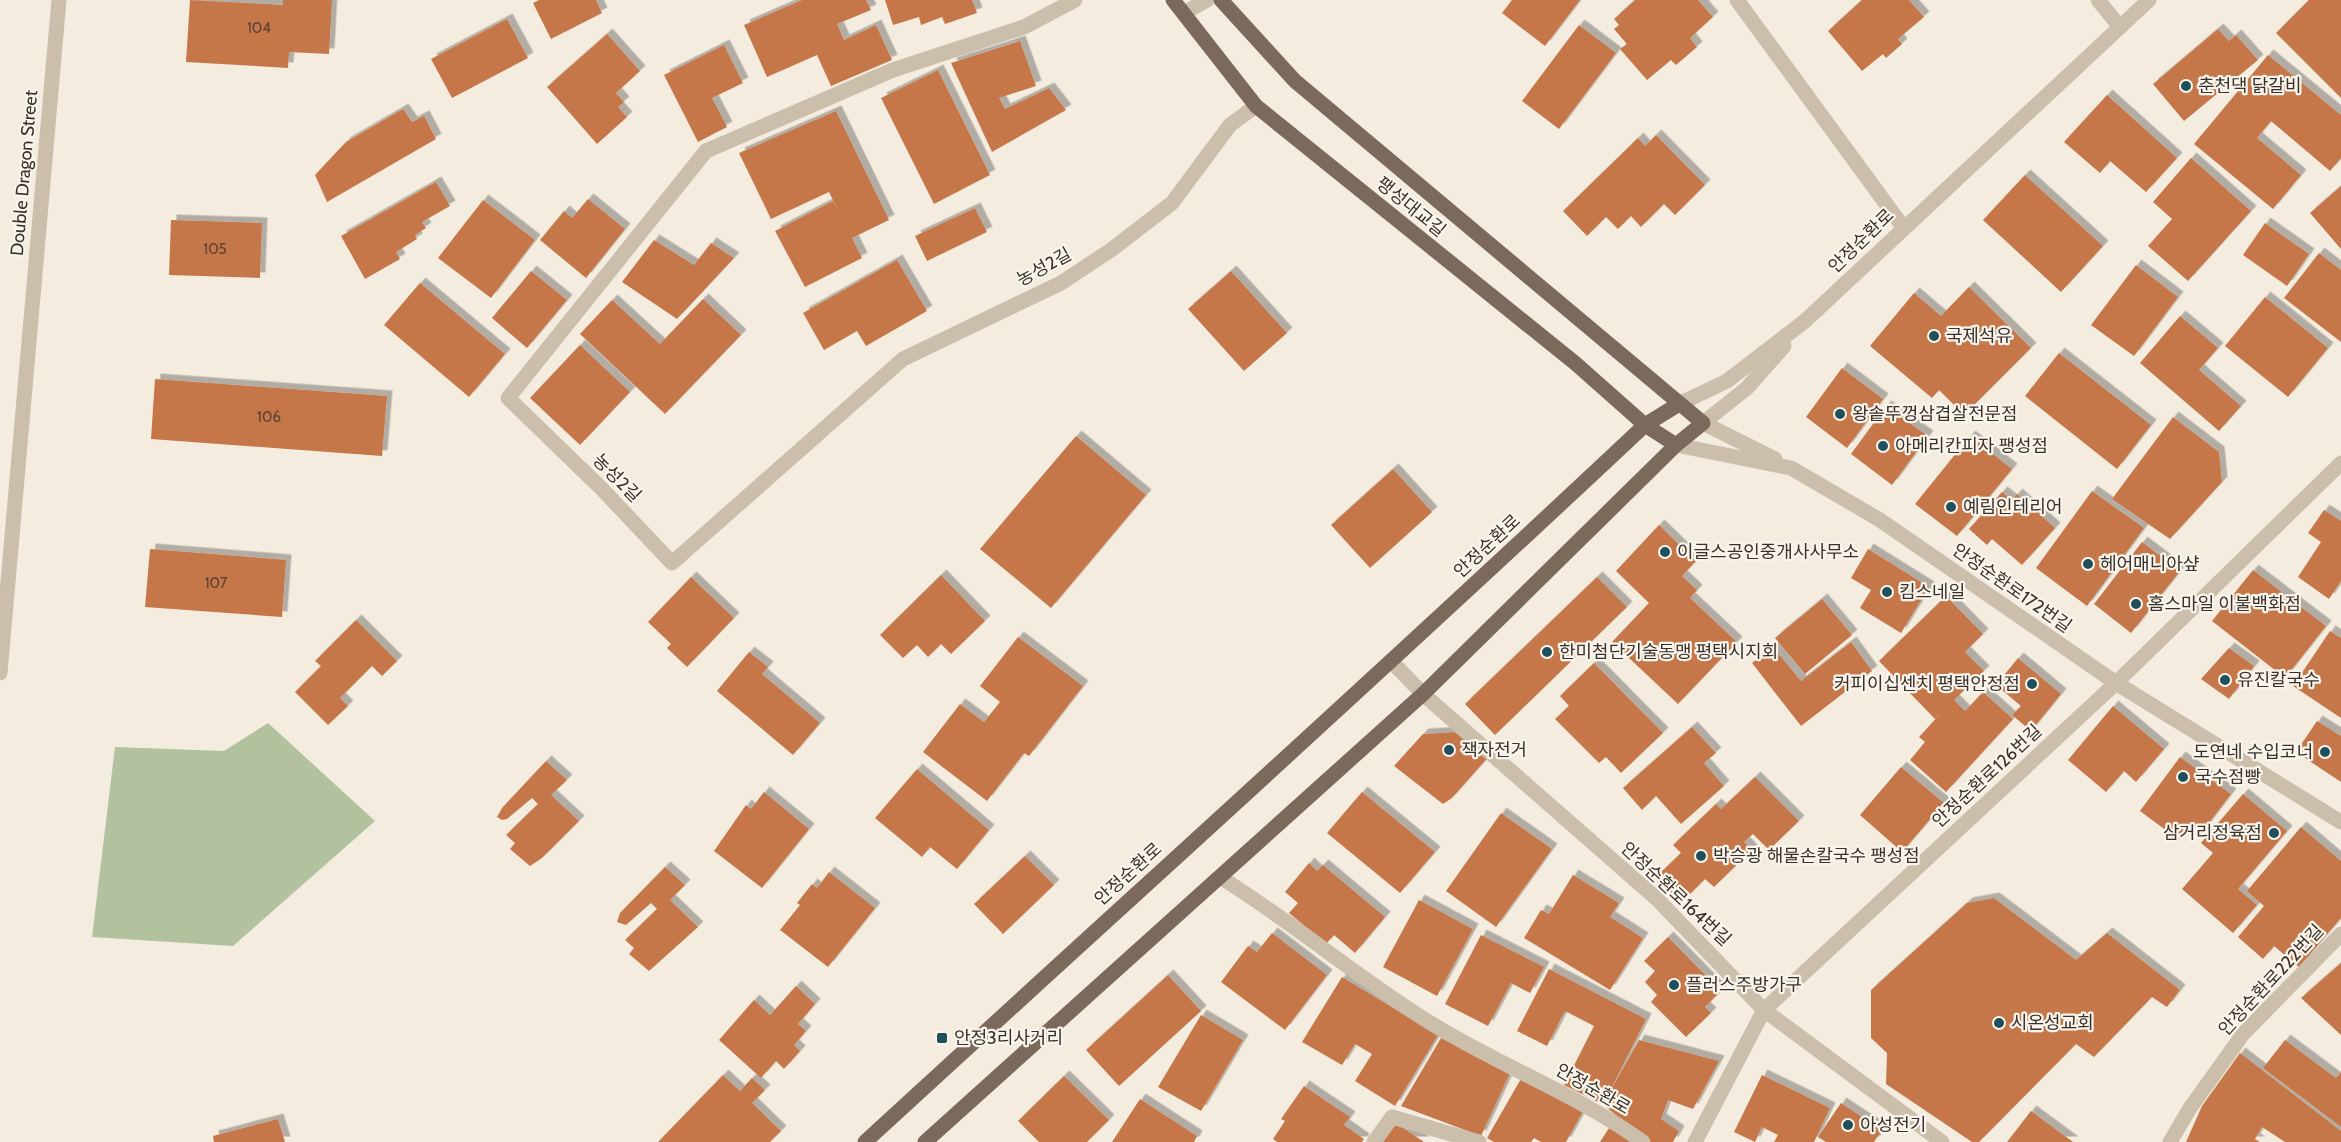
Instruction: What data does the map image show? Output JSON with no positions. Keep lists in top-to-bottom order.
{
  "streets": {
    "main road": ["팽성대교길", "안정순환로", "안정순환로172번길"],
    "street": [
      "Double Dragon Street",
      "농성2길",
      "안정순환로126번길",
      "안정순환로164번길",
      "안정순환로222번길"
    ]
  },
  "crossings": [
    ["팽성대교길", "안정순환로"],
    ["팽성대교길", "농성2길"],
    ["팽성대교길", "안정순환로172번길"],
    ["안정순환로", "안정순환로172번길"],
    ["안정순환로", "안정순환로164번길"],
    ["안정순환로172번길", "안정순환로126번길"],
    ["안정순환로126번길", "안정순환로164번길"]
  ],
  "places": {
    "other": [
      "춘천댁 닭갈비",
      "국제석유",
      "왕솥뚜껑삼겹살전문점",
      "아메리칸피자 팽성점",
      "예림인테리어",
      "이글스공인중개사사무소",
      "헤어매니아샾",
      "킴스네일",
      "홈스마일 이불백화점",
      "한미첨단기술동맹 평택시지회",
      "유진칼국수",
      "커피이십센치 평택안정점",
      "잭자전거",
      "도연네 수입코너",
      "국수점빵",
      "삼거리정육점",
      "박승광 해물손칼국수 팽성점",
      "플러스주방가구",
      "시온성교회",
      "아성전기"
    ],
    "transit": ["안정3리사거리"]
  },
  "house_numbers": [
    "104",
    "105",
    "106",
    "107"
  ]
}
